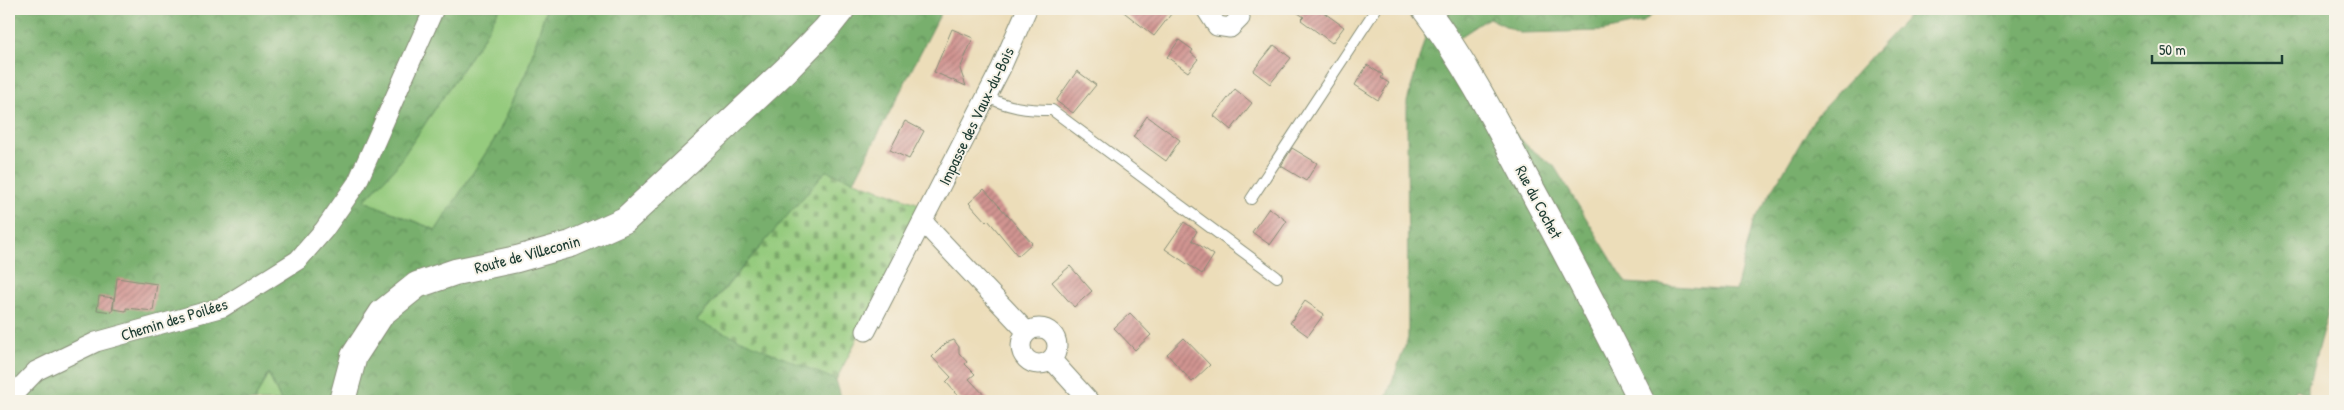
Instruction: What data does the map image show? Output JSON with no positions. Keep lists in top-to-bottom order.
{
  "streets": {
    "main road": ["Rue du Cochet", "Route de Villeconin"],
    "street": ["Impasse des Vaux-du-Bois", "Chemin des Poilées"]
  },
  "scale_bar": "50 m"
}
